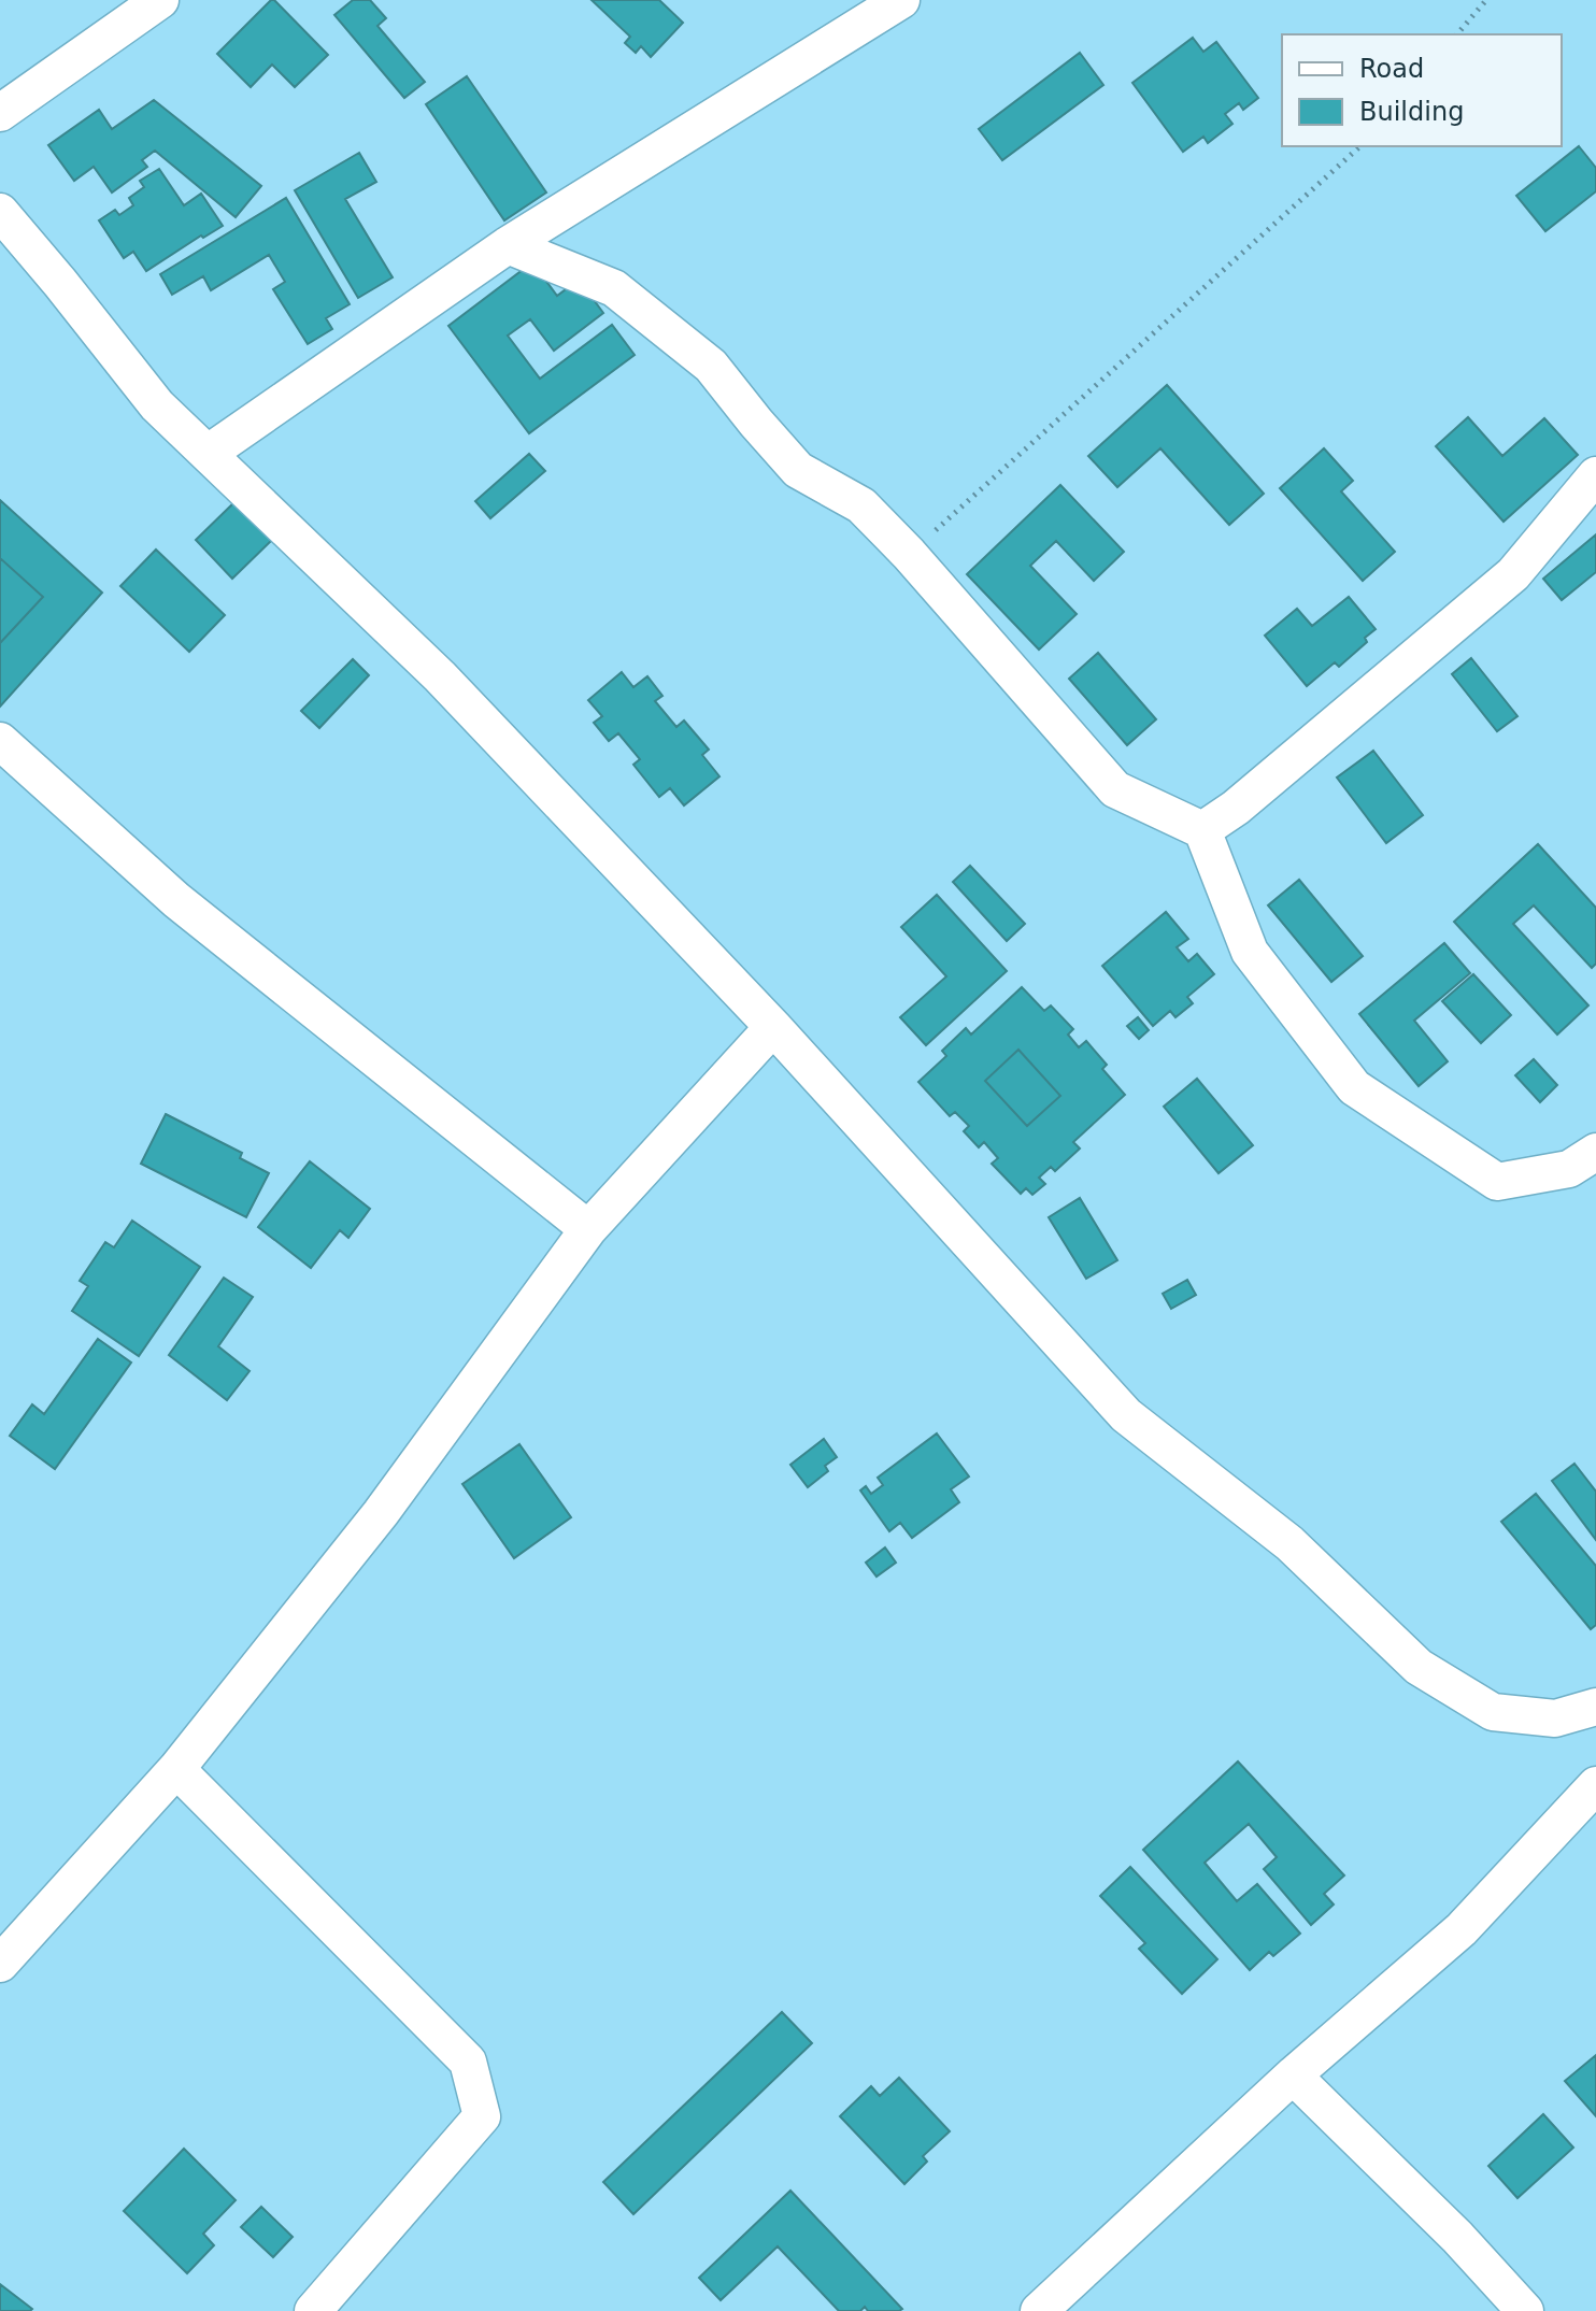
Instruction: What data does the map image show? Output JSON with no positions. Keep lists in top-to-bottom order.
{
  "legend": ["Road", "Building"]
}
